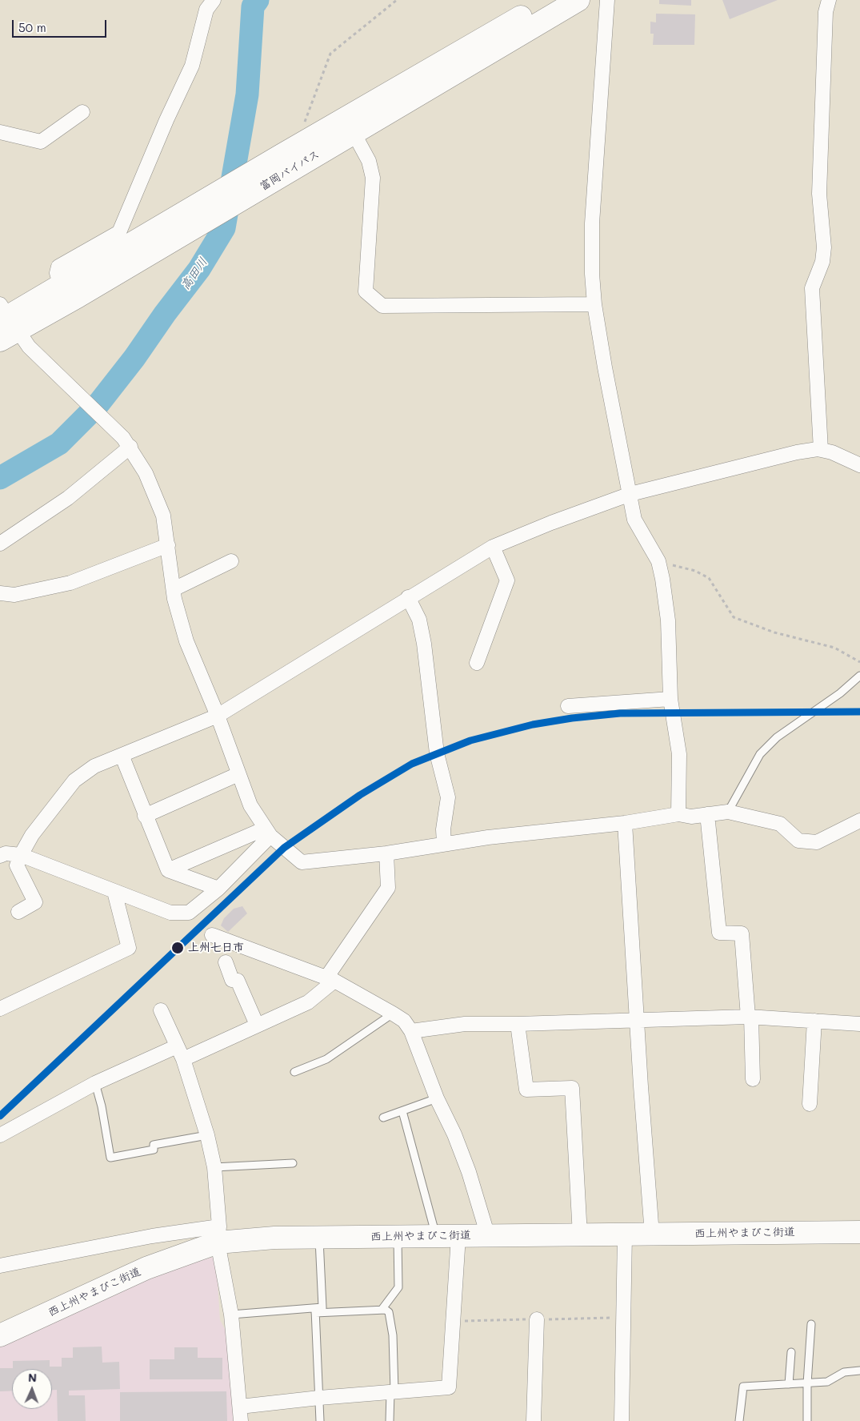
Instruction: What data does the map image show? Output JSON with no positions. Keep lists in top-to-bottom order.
{
  "streets": {
    "highway": ["富岡バイパス", "西上州やまびこ街道"]
  },
  "water": ["高田川"],
  "places": ["上州七日市"],
  "scale_bar": "50 m",
  "north": "top"
}
